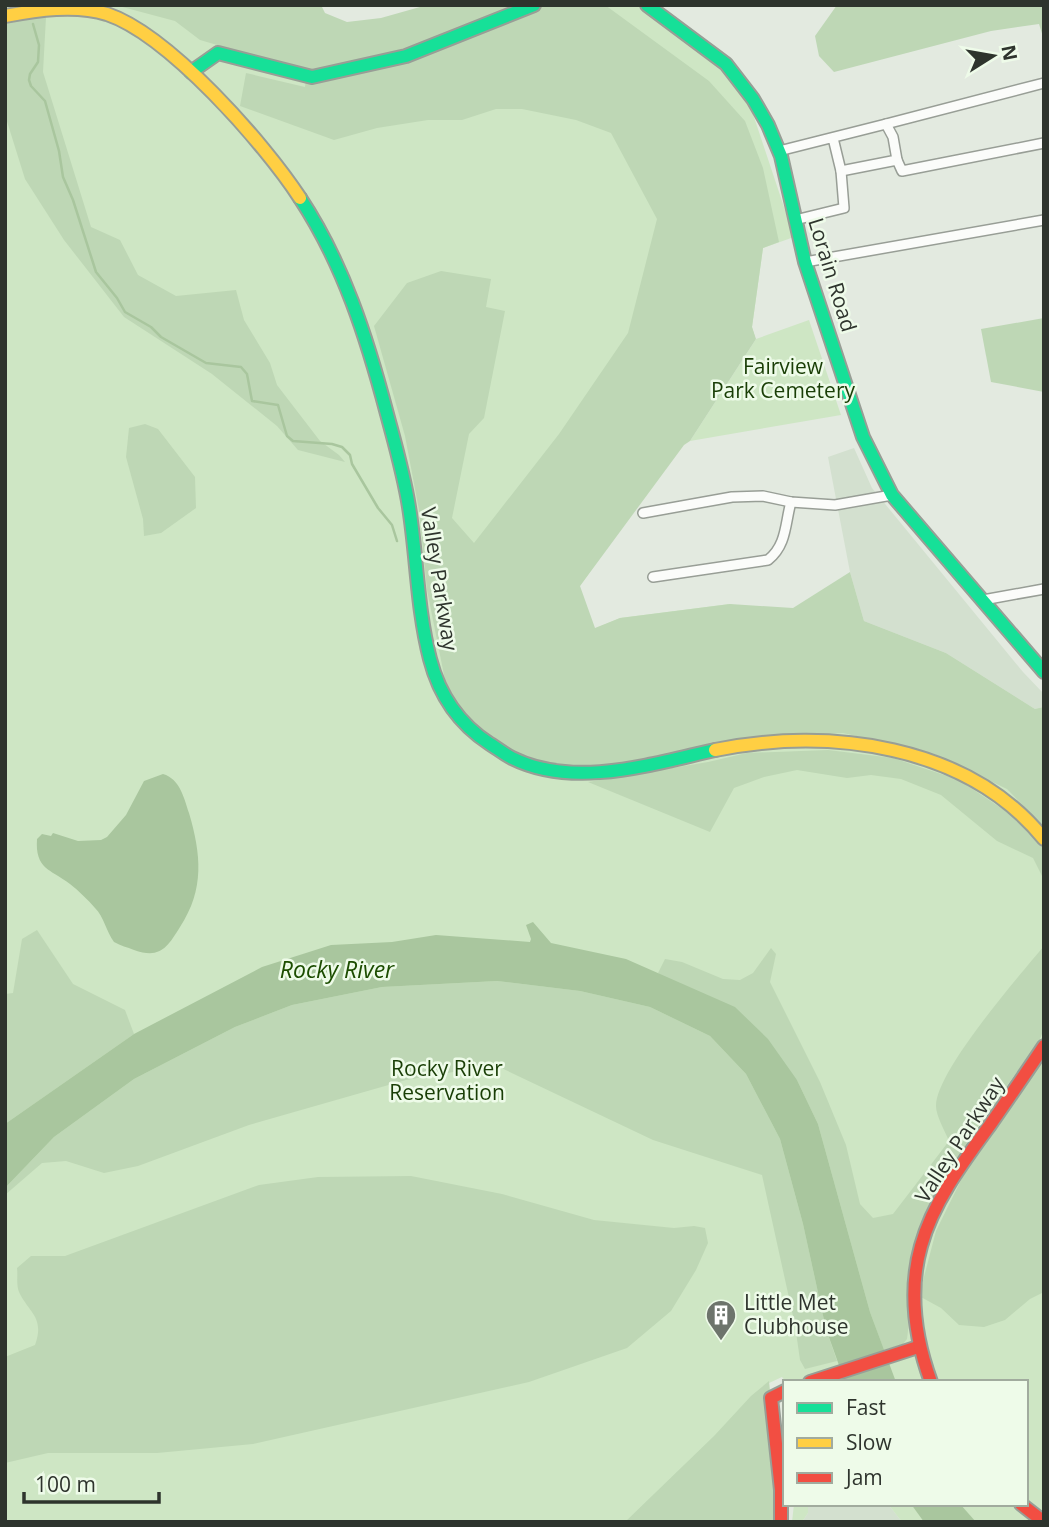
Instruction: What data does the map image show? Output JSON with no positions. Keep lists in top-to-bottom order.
{
  "streets": {
    "street": ["Lorain Road", "Valley Parkway"]
  },
  "water": ["Rocky River"],
  "parks": ["Fairview Park Cemetery", "Rocky River Reservation"],
  "places": {
    "building": ["Little Met Clubhouse"]
  },
  "legend": ["Fast", "Slow", "Jam"],
  "scale_bar": "100 m",
  "north": "right"
}
